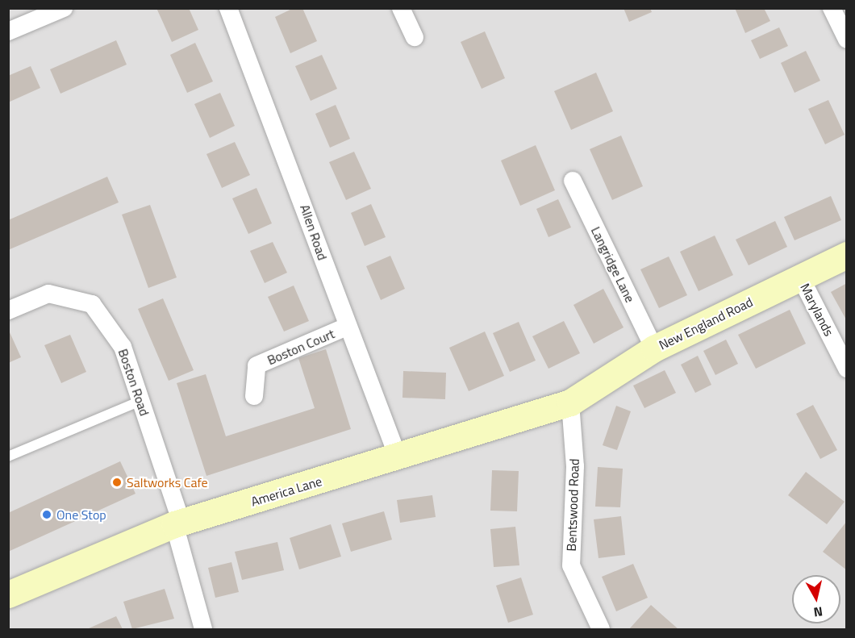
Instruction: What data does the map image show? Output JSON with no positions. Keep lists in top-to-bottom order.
{
  "streets": {
    "street": [
      "Allen Road",
      "Langridge Lane",
      "Marylands",
      "New England Road",
      "Boston Court",
      "Boston Road",
      "America Lane",
      "Bentswood Road"
    ]
  },
  "crossings": [
    ["Allen Road", "Boston Court"],
    ["Allen Road", "America Lane"],
    ["Langridge Lane", "New England Road"],
    ["Marylands", "New England Road"],
    ["New England Road", "America Lane"],
    ["New England Road", "Bentswood Road"],
    ["Boston Road", "America Lane"],
    ["America Lane", "Bentswood Road"]
  ],
  "places": ["Saltworks Cafe", "One Stop"],
  "north": "bottom"
}
